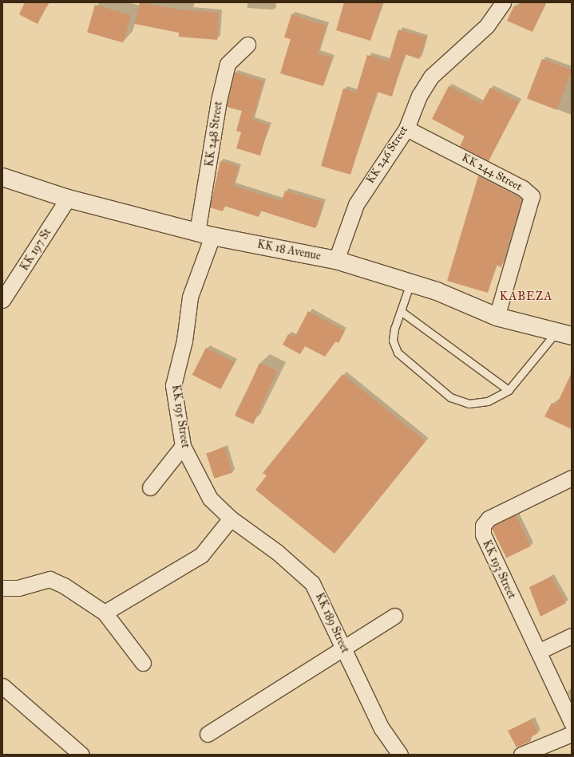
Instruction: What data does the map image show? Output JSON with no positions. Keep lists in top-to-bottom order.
{
  "streets": {
    "main road": ["KK 18 Avenue"],
    "street": [
      "KK 248 Street",
      "KK 246 Street",
      "KK 244 Street",
      "KK 197 St",
      "KK 195 Street",
      "KK 193 Street",
      "KK 189 Street"
    ]
  },
  "crossings": [
    ["KK 248 Street", "KK 18 Avenue"],
    ["KK 248 Street", "KK 195 Street"],
    ["KK 246 Street", "KK 244 Street"],
    ["KK 246 Street", "KK 18 Avenue"],
    ["KK 244 Street", "KK 18 Avenue"],
    ["KK 197 St", "KK 18 Avenue"],
    ["KK 18 Avenue", "KK 195 Street"],
    ["KK 195 Street", "KK 189 Street"]
  ],
  "districts": ["KABEZA"]
}
